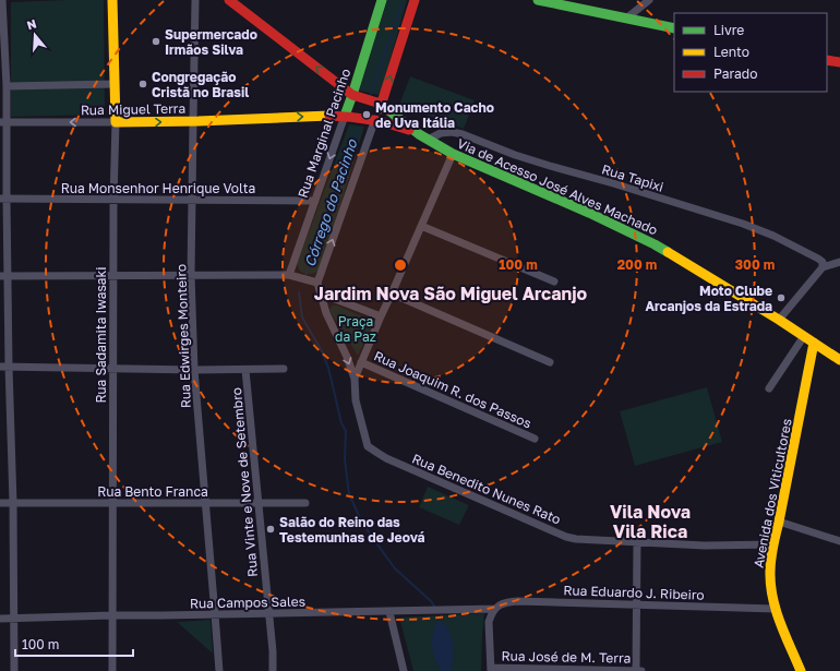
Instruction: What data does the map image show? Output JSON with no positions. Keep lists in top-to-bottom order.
{
  "streets": {
    "main road": [
      "Rua Miguel Terra",
      "Rua Marginal Pacinho",
      "Via de Acesso José Alves Machado",
      "Rua Sadamita Iwasaki",
      "Avenida dos Viticultores"
    ],
    "street": [
      "Rua Tapixi",
      "Rua Monsenhor Henrique Volta",
      "Rua Edwirges Monteiro",
      "Rua Joaquim R. dos Passos",
      "Rua Vinte e Nove de Setembro",
      "Rua Benedito Nunes Rato",
      "Rua Bento Franca",
      "Rua Eduardo J. Ribeiro",
      "Rua Campos Sales",
      "Rua José de M. Terra"
    ]
  },
  "crossings": [
    ["Rua Miguel Terra", "Rua Marginal Pacinho"],
    ["Rua Miguel Terra", "Rua Tapixi"],
    ["Rua Miguel Terra", "Via de Acesso José Alves Machado"],
    ["Rua Miguel Terra", "Rua Sadamita Iwasaki"],
    ["Rua Miguel Terra", "Rua Edwirges Monteiro"],
    ["Rua Marginal Pacinho", "Rua Monsenhor Henrique Volta"],
    ["Rua Tapixi", "Via de Acesso José Alves Machado"],
    ["Via de Acesso José Alves Machado", "Avenida dos Viticultores"],
    ["Rua Monsenhor Henrique Volta", "Rua Sadamita Iwasaki"],
    ["Rua Monsenhor Henrique Volta", "Rua Edwirges Monteiro"],
    ["Rua Sadamita Iwasaki", "Rua Bento Franca"],
    ["Rua Sadamita Iwasaki", "Rua Campos Sales"],
    ["Rua Edwirges Monteiro", "Rua Bento Franca"],
    ["Rua Edwirges Monteiro", "Rua Campos Sales"],
    ["Rua Vinte e Nove de Setembro", "Rua Bento Franca"],
    ["Rua Vinte e Nove de Setembro", "Rua Campos Sales"],
    ["Rua Benedito Nunes Rato", "Avenida dos Viticultores"],
    ["Avenida dos Viticultores", "Rua Eduardo J. Ribeiro"],
    ["Rua Eduardo J. Ribeiro", "Rua Campos Sales"]
  ],
  "districts": ["Jardim Nova São Miguel Arcanjo", "Vila Nova Vila Rica"],
  "water": ["Córrego do Pacinho"],
  "parks": ["Praça da Paz"],
  "places": [
    "Supermercado Irmãos Silva",
    "Congregação Cristã no Brasil",
    "Monumento Cacho de Uva Itália",
    "Moto Clube Arcanjos da Estrada",
    "Salão do Reino das Testemunhas de Jeová"
  ],
  "legend": ["Livre", "Lento", "Parado"],
  "scale_bar": "100 m",
  "north": "top",
  "rings": ["100 m", "200 m", "300 m"]
}
